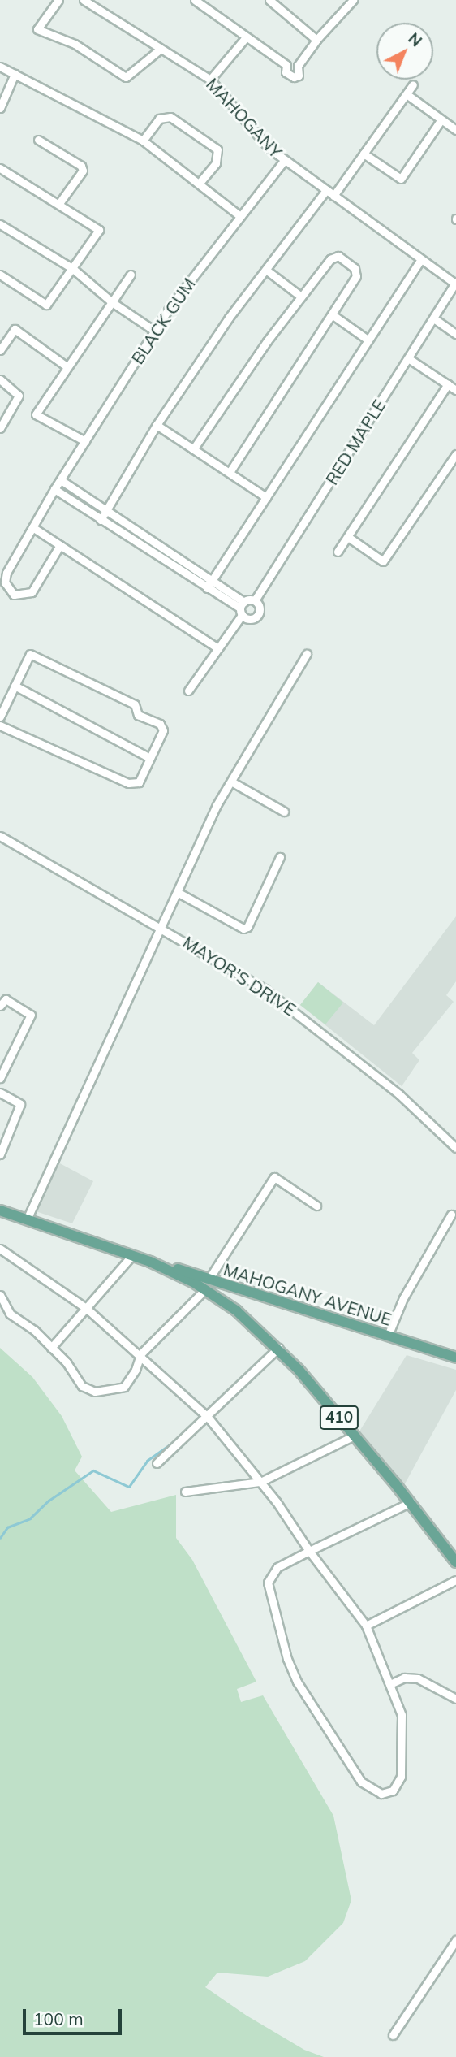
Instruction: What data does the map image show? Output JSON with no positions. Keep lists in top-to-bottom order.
{
  "streets": {
    "main road": ["MAHOGANY AVENUE", "410"],
    "street": [
      "MAHOGANY",
      "BLACK GUM",
      "RED MAPLE",
      "MAYOR'S DRIVE"
    ]
  },
  "crossings": [
    ["MAHOGANY", "BLACK GUM"],
    ["MAHOGANY", "RED MAPLE"],
    ["MAHOGANY AVENUE", "410"]
  ],
  "scale_bar": "100 m",
  "north": "top right"
}
